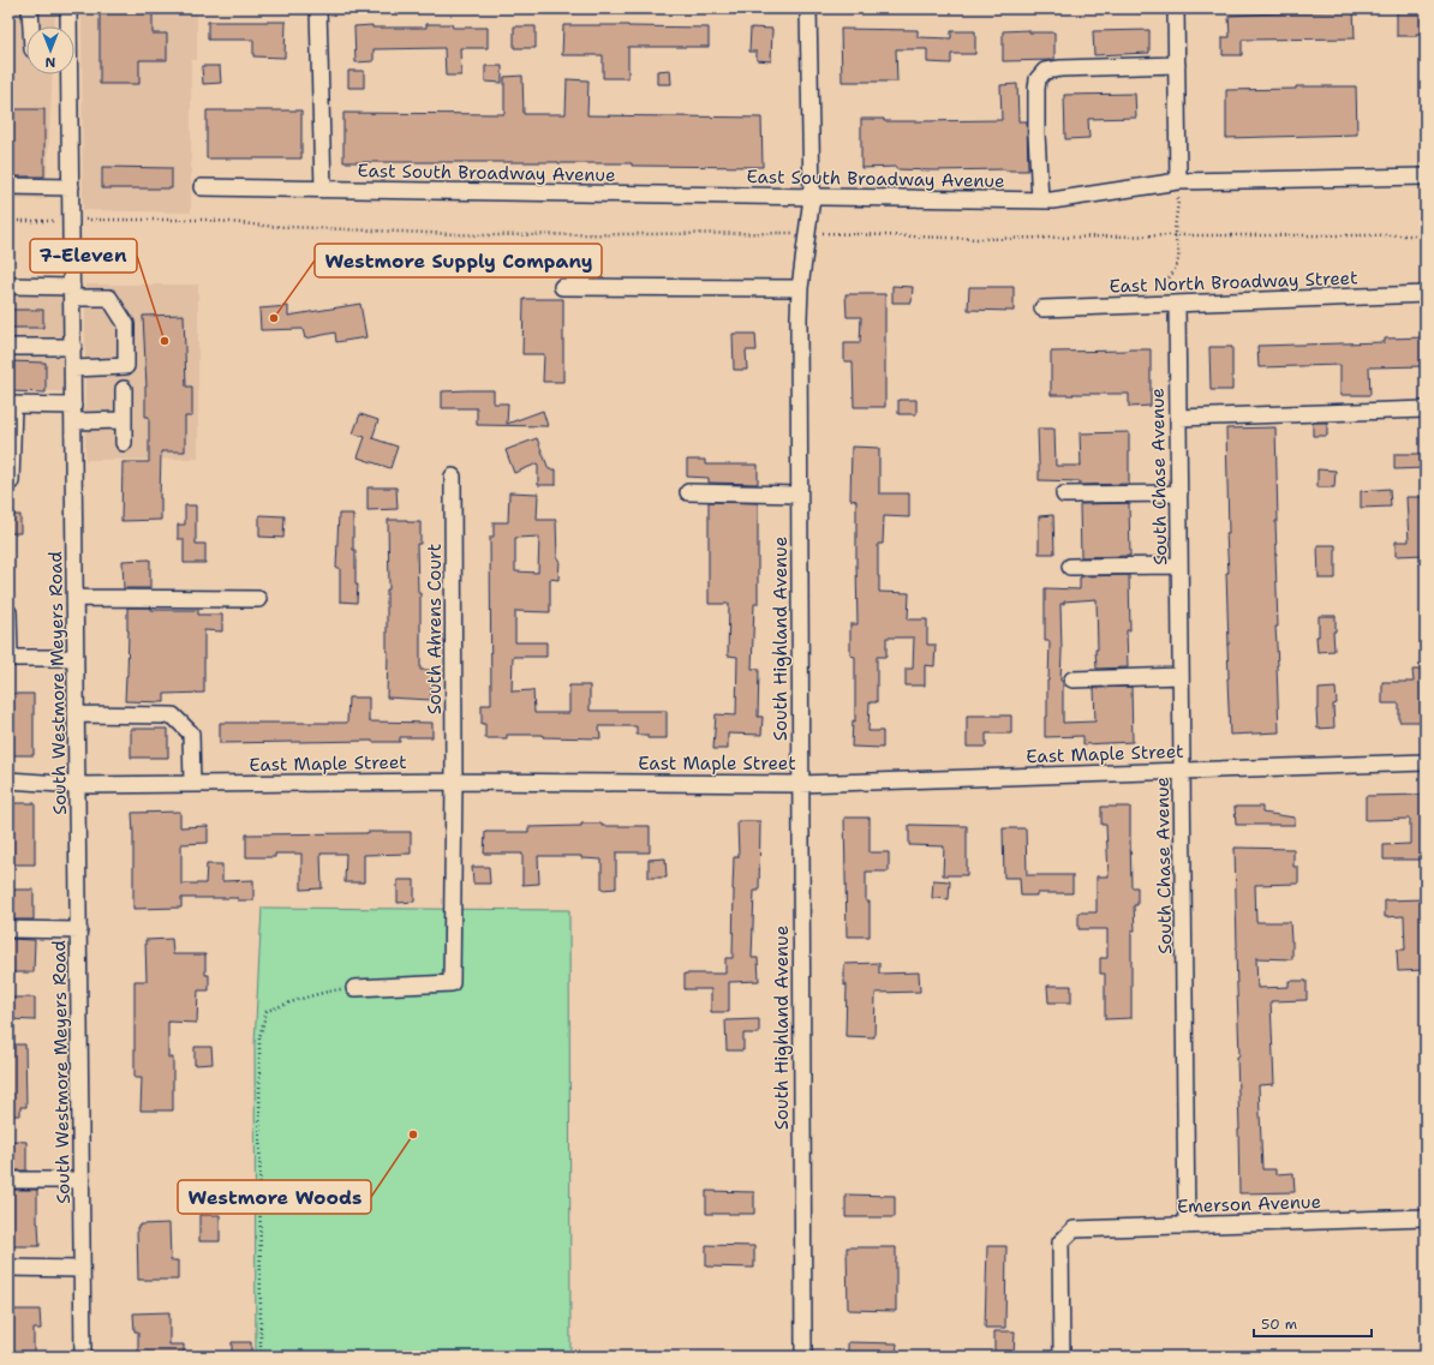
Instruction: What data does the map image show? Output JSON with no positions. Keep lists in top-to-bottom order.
{
  "streets": {
    "street": [
      "East South Broadway Avenue",
      "East North Broadway Street",
      "South Chase Avenue",
      "South Ahrens Court",
      "South Highland Avenue",
      "South Westmore Meyers Road",
      "East Maple Street",
      "Emerson Avenue"
    ]
  },
  "crossings": [
    ["East South Broadway Avenue", "South Highland Avenue"],
    ["East North Broadway Street", "South Chase Avenue"],
    ["South Chase Avenue", "East Maple Street"],
    ["South Chase Avenue", "Emerson Avenue"],
    ["South Ahrens Court", "East Maple Street"],
    ["South Highland Avenue", "East Maple Street"],
    ["South Westmore Meyers Road", "East Maple Street"]
  ],
  "places": ["Westmore Supply Company", "7-Eleven", "Westmore Woods"],
  "scale_bar": "50 m",
  "north": "bottom"
}
